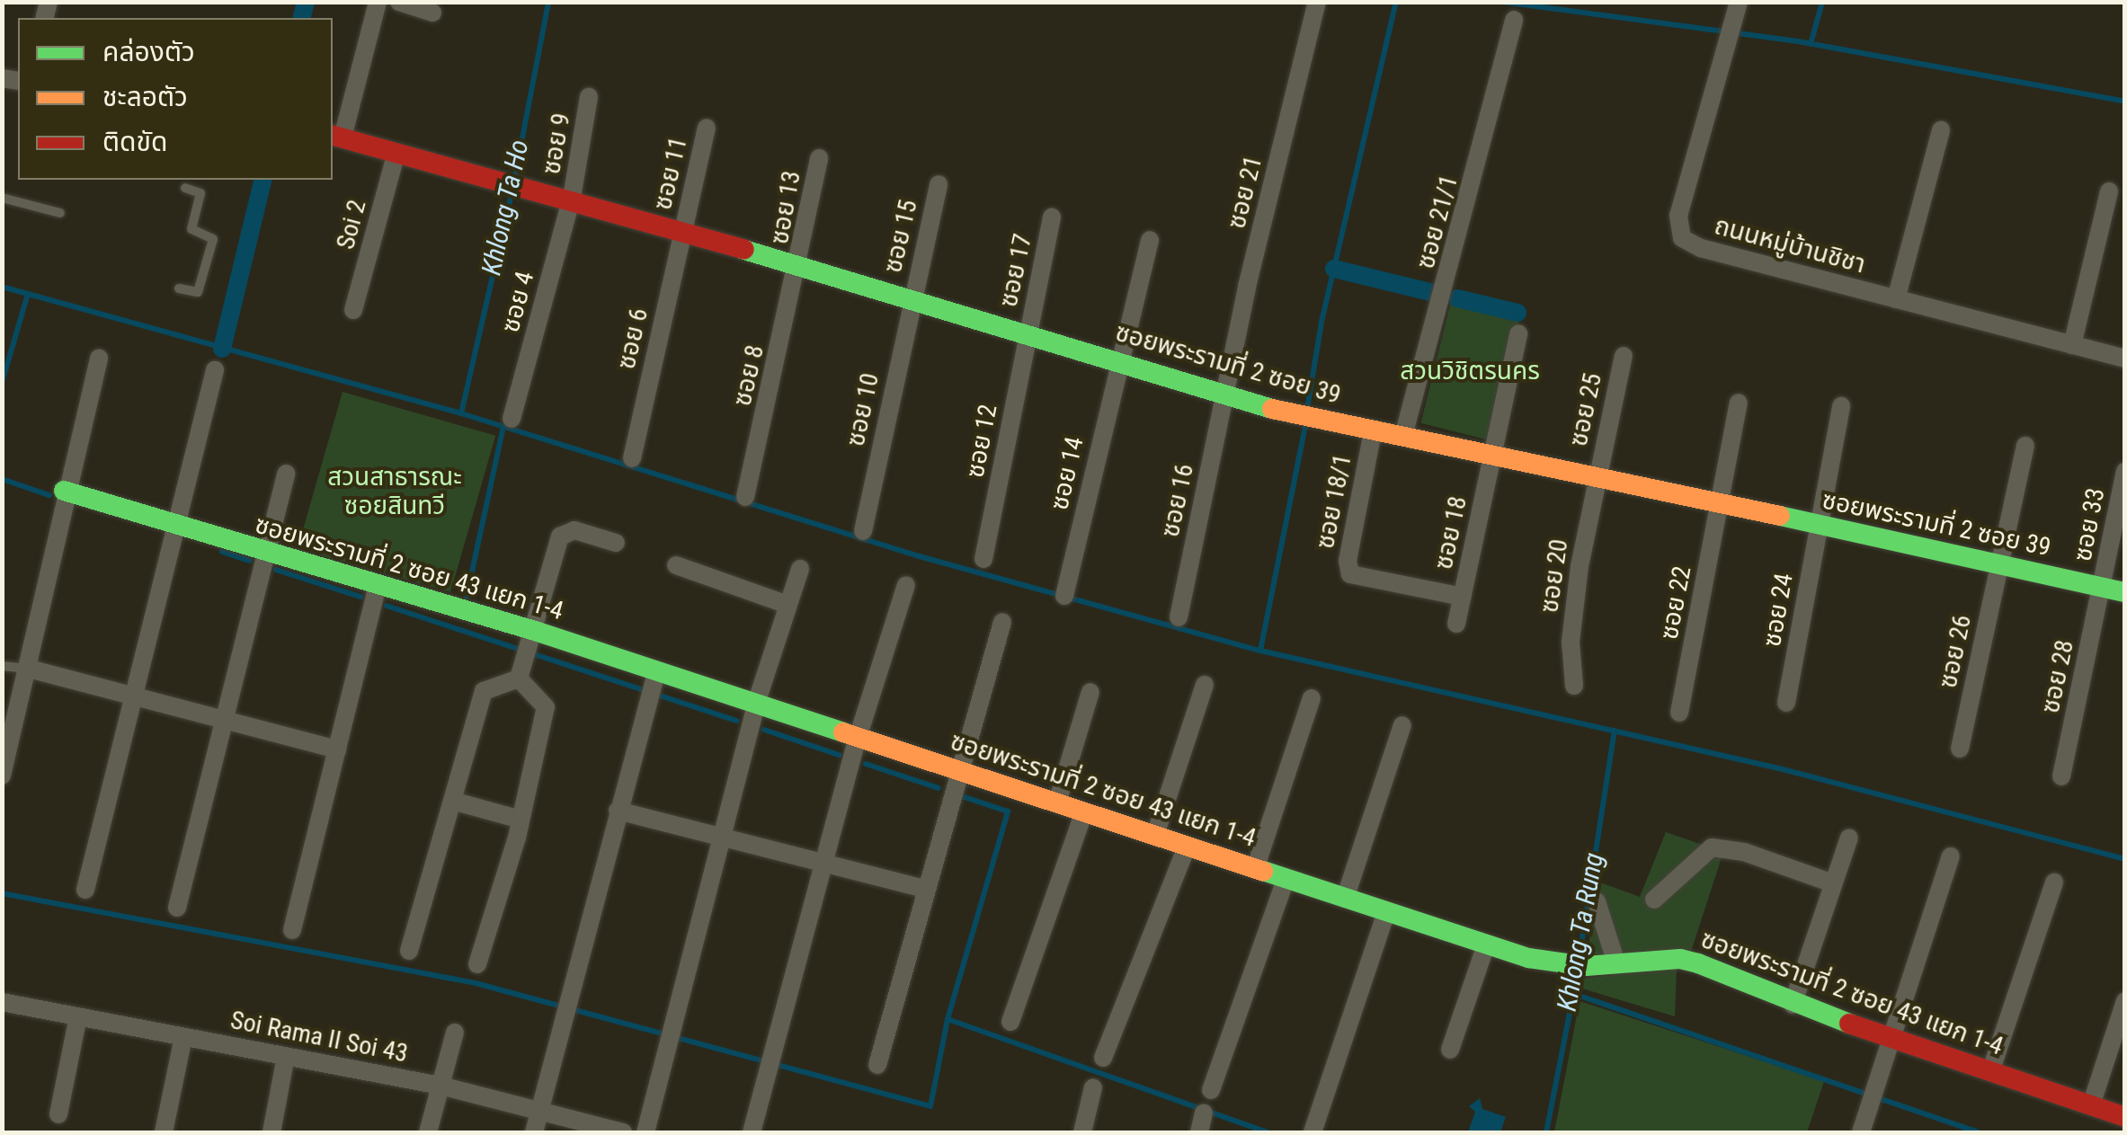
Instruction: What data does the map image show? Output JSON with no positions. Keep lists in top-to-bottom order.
{
  "streets": {
    "street": [
      "ซอย 9",
      "ซอย 11",
      "ซอย 21",
      "ซอย 13",
      "ซอย 21/1",
      "Soi 2",
      "ซอย 15",
      "ถนนหมู่บ้านชิชา",
      "ซอย 17",
      "ซอย 4",
      "ซอย 6",
      "ซอยพระรามที่ 2 ซอย 39",
      "ซอย 8",
      "ซอย 10",
      "ซอย 25",
      "ซอย 12",
      "ซอย 14",
      "ซอย 16",
      "ซอย 18/1",
      "ซอย 33",
      "ซอย 18",
      "ซอยพระรามที่ 2 ซอย 43 แยก 1-4",
      "ซอย 20",
      "ซอย 22",
      "ซอย 24",
      "ซอย 26",
      "ซอย 28",
      "Soi Rama II Soi 43"
    ]
  },
  "crossings": [
    ["ซอย 9", "ซอย 4"],
    ["ซอย 9", "ซอยพระรามที่ 2 ซอย 39"],
    ["ซอย 11", "ซอย 6"],
    ["ซอย 11", "ซอยพระรามที่ 2 ซอย 39"],
    ["ซอย 21", "ซอยพระรามที่ 2 ซอย 39"],
    ["ซอย 21", "ซอย 16"],
    ["ซอย 13", "ซอยพระรามที่ 2 ซอย 39"],
    ["ซอย 13", "ซอย 8"],
    ["ซอย 21/1", "ซอยพระรามที่ 2 ซอย 39"],
    ["Soi 2", "ซอยพระรามที่ 2 ซอย 39"],
    ["ซอย 15", "ซอยพระรามที่ 2 ซอย 39"],
    ["ซอย 15", "ซอย 10"],
    ["ซอย 17", "ซอยพระรามที่ 2 ซอย 39"],
    ["ซอย 17", "ซอย 12"],
    ["ซอย 4", "ซอยพระรามที่ 2 ซอย 39"],
    ["ซอย 6", "ซอยพระรามที่ 2 ซอย 39"],
    ["ซอยพระรามที่ 2 ซอย 39", "ซอย 8"],
    ["ซอยพระรามที่ 2 ซอย 39", "ซอย 10"],
    ["ซอยพระรามที่ 2 ซอย 39", "ซอย 25"],
    ["ซอยพระรามที่ 2 ซอย 39", "ซอย 12"],
    ["ซอยพระรามที่ 2 ซอย 39", "ซอย 14"],
    ["ซอยพระรามที่ 2 ซอย 39", "ซอย 16"],
    ["ซอยพระรามที่ 2 ซอย 39", "ซอย 18/1"],
    ["ซอยพระรามที่ 2 ซอย 39", "ซอย 33"],
    ["ซอยพระรามที่ 2 ซอย 39", "ซอย 18"],
    ["ซอยพระรามที่ 2 ซอย 39", "ซอย 20"],
    ["ซอยพระรามที่ 2 ซอย 39", "ซอย 22"],
    ["ซอยพระรามที่ 2 ซอย 39", "ซอย 24"],
    ["ซอยพระรามที่ 2 ซอย 39", "ซอย 26"],
    ["ซอยพระรามที่ 2 ซอย 39", "ซอย 28"],
    ["ซอย 25", "ซอย 20"],
    ["ซอย 18/1", "ซอย 18"],
    ["ซอย 33", "ซอย 28"]
  ],
  "water": ["Khlong Ta Ho", "Khlong Ta Rung"],
  "parks": ["สวนวิชิตรนคร", "สวนสาธารณะ ซอยสินทวี"],
  "legend": ["คล่องตัว", "ชะลอตัว", "ติดขัด"]
}
